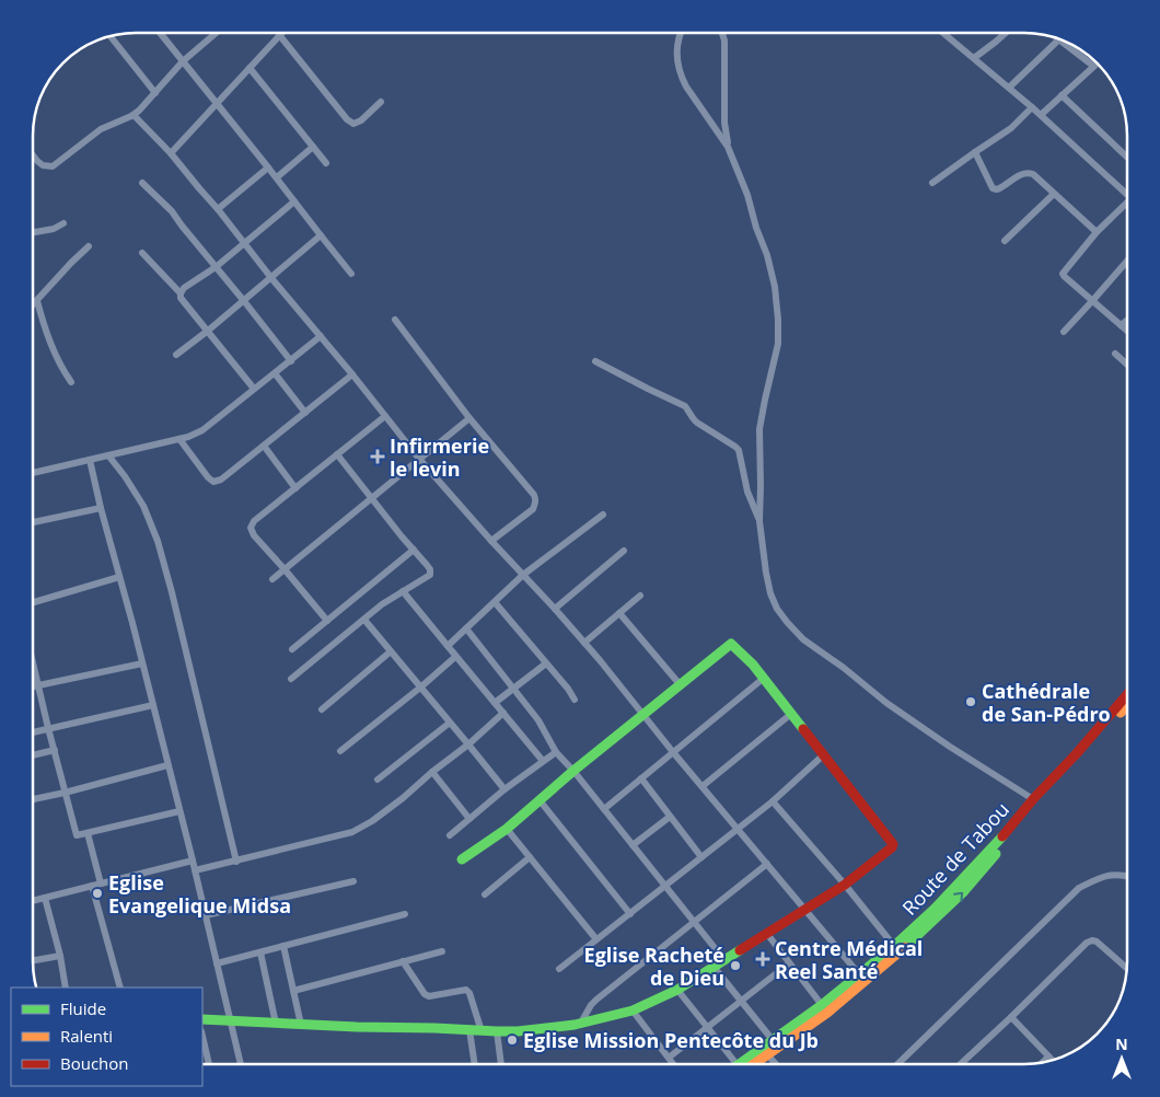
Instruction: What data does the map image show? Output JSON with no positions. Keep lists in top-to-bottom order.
{
  "streets": {
    "street": ["Route de Tabou"]
  },
  "places": {
    "health": ["Infirmerie le levin", "Centre Médical Reel Santé"],
    "other": [
      "Cathédrale de San-Pédro",
      "Eglise Evangelique Midsa",
      "Eglise Racheté de Dieu",
      "Eglise Mission Pentecôte du Jb"
    ]
  },
  "legend": ["Fluide", "Ralenti", "Bouchon"],
  "north": "top"
}
